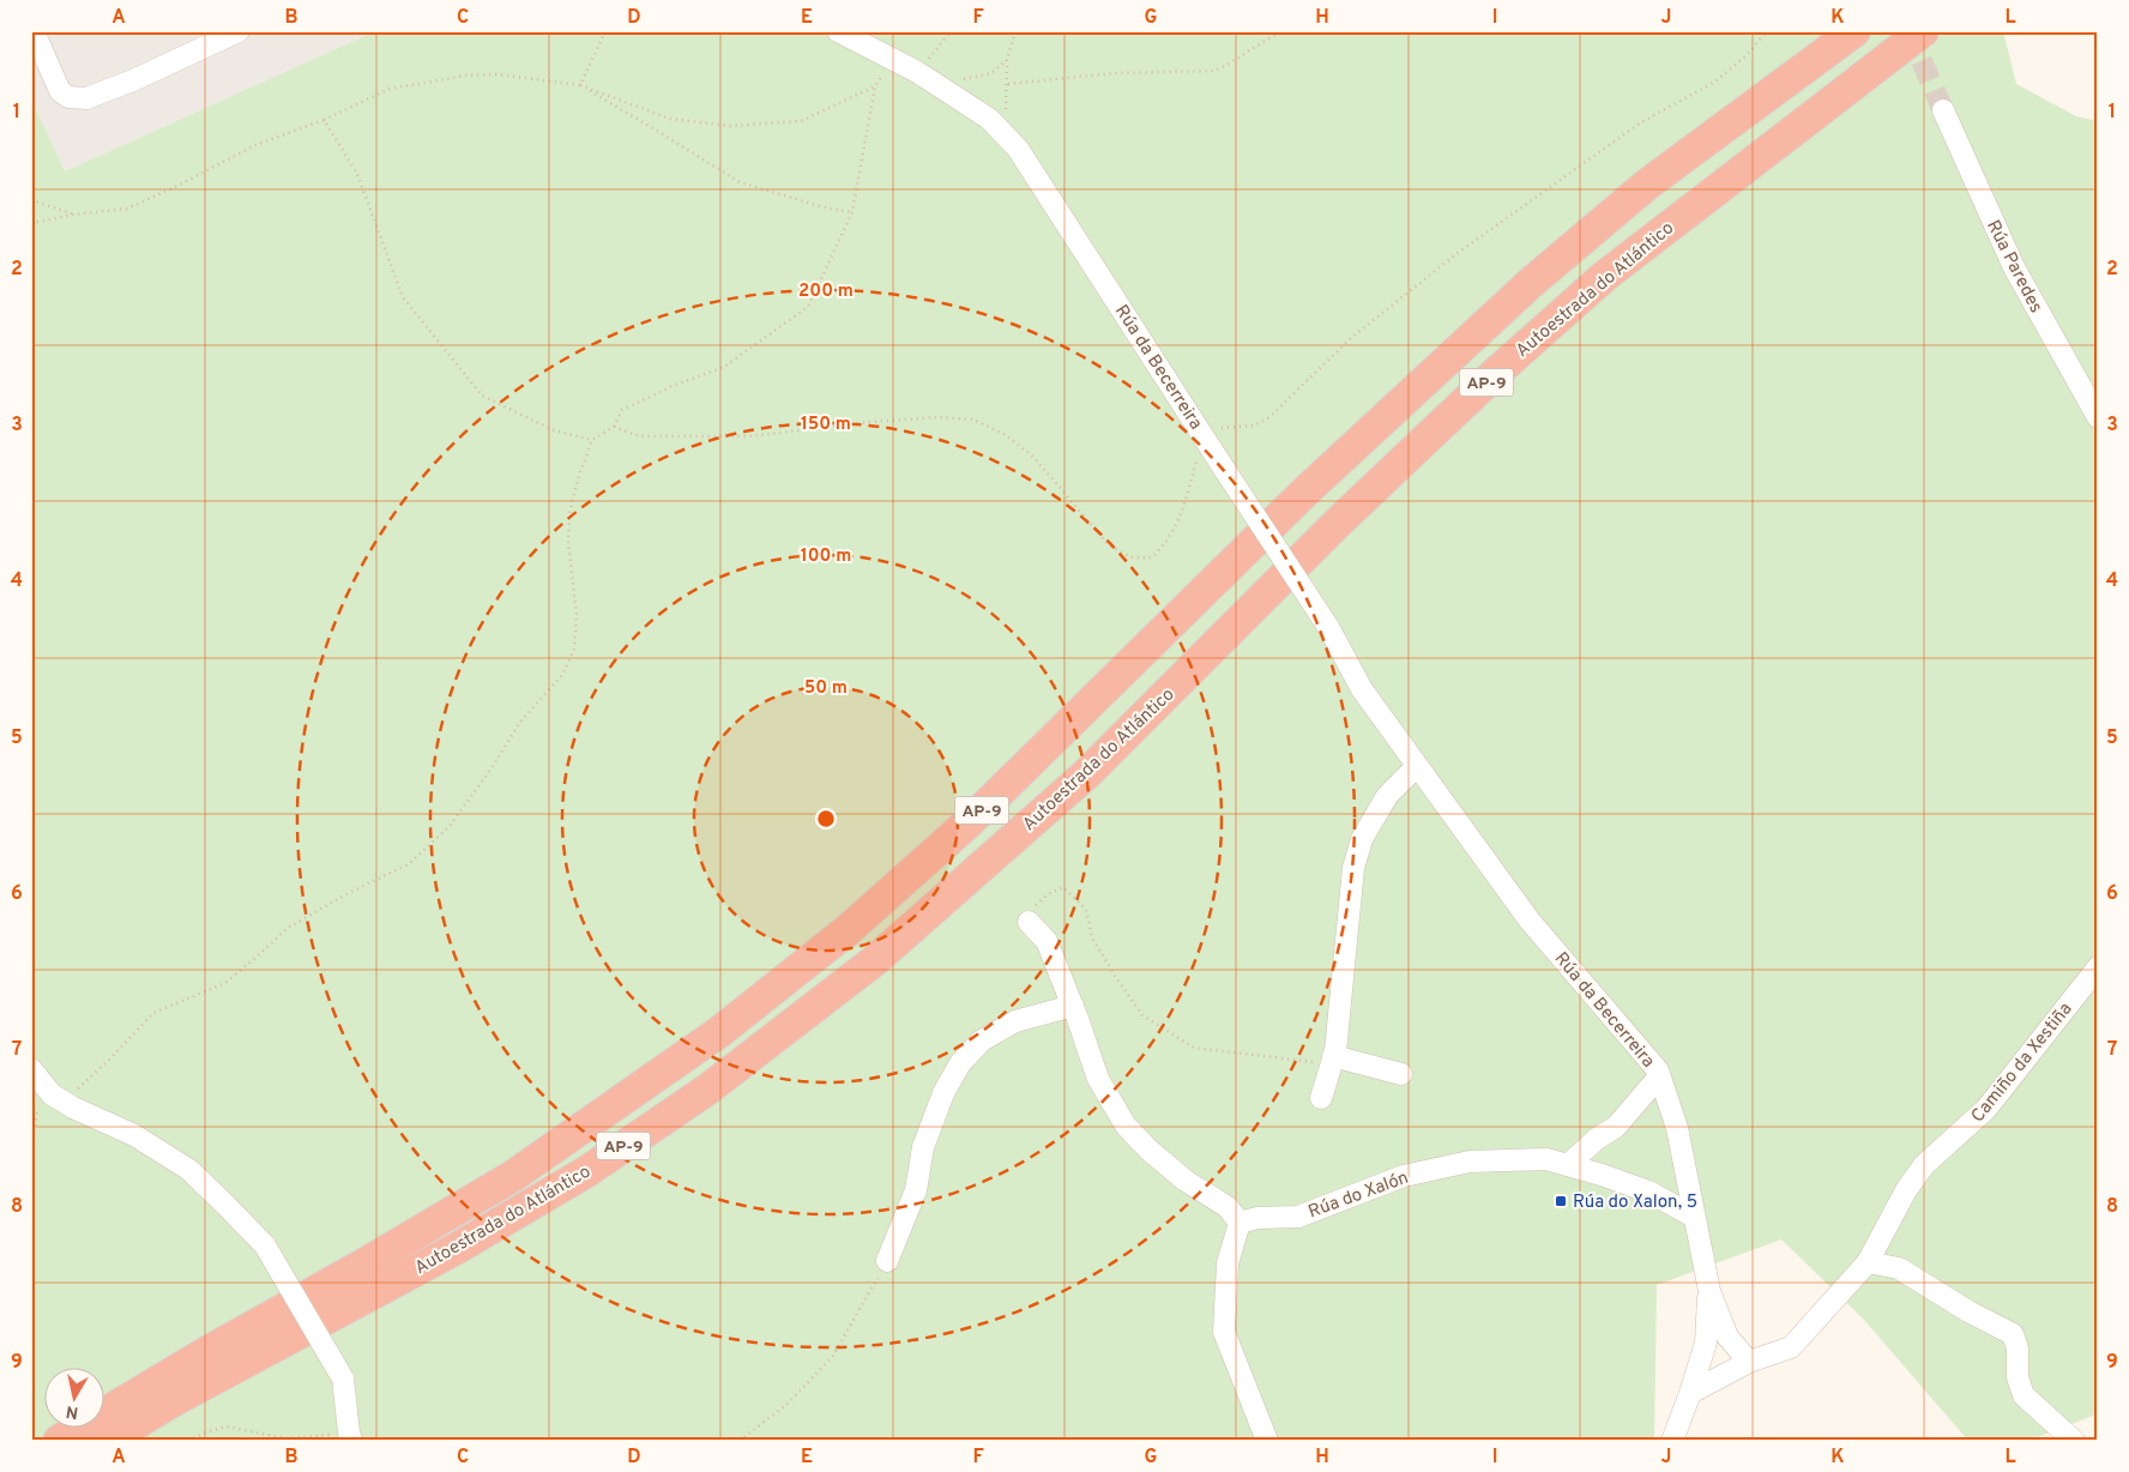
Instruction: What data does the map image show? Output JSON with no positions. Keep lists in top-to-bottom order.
{
  "streets": {
    "highway": ["Autoestrada do Atlántico", "AP-9"],
    "street": [
      "Rúa Paredes",
      "Rúa da Becerreira",
      "Camiño da Xestiña",
      "Rúa do Xalón"
    ]
  },
  "crossings": [
    ["Rúa da Becerreira", "Camiño da Xestiña"],
    ["Rúa da Becerreira", "Rúa do Xalón"]
  ],
  "places": {
    "transit": ["Rúa do Xalon, 5"]
  },
  "north": "bottom",
  "grid": {
    "columns": [
      "A",
      "B",
      "C",
      "D",
      "E",
      "F",
      "G",
      "H",
      "I",
      "J",
      "K",
      "L"
    ],
    "rows": [
      "1",
      "2",
      "3",
      "4",
      "5",
      "6",
      "7",
      "8",
      "9"
    ]
  },
  "rings": [
    "200 m",
    "150 m",
    "100 m",
    "50 m"
  ]
}
